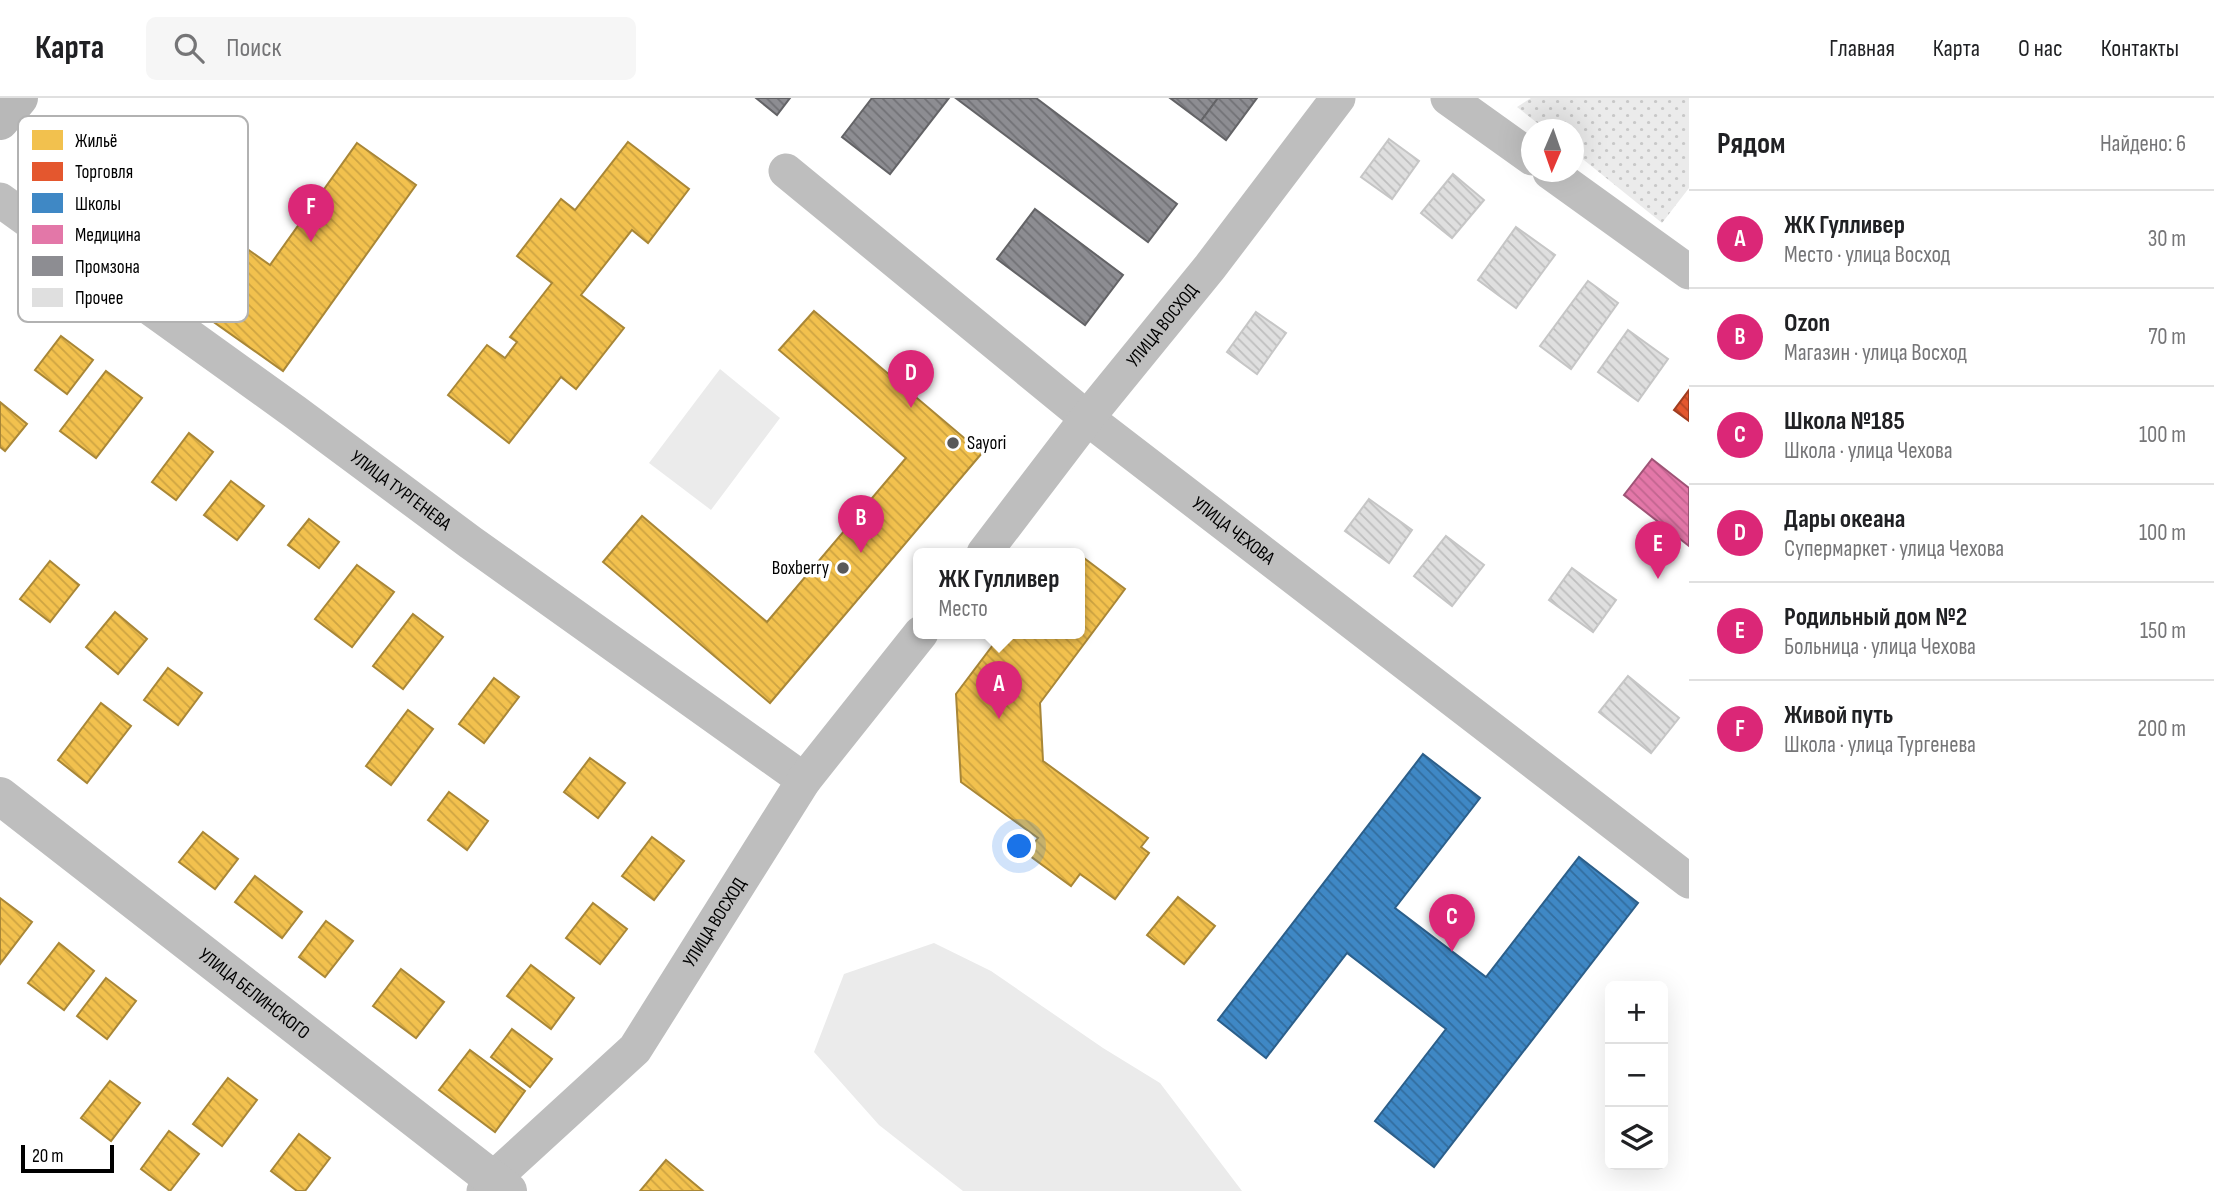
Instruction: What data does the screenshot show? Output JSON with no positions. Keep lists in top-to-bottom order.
{
  "streets": {
    "street": [
      "УЛИЦА ВОСХОД",
      "УЛИЦА ТУРГЕНЕВА",
      "УЛИЦА ЧЕХОВА",
      "УЛИЦА БЕЛИНСКОГО"
    ]
  },
  "crossings": [
    ["УЛИЦА ВОСХОД", "УЛИЦА ТУРГЕНЕВА"],
    ["УЛИЦА ВОСХОД", "УЛИЦА ЧЕХОВА"],
    ["УЛИЦА ВОСХОД", "УЛИЦА БЕЛИНСКОГО"]
  ],
  "places": ["Sayori", "Boxberry"],
  "legend": [
    "Жильё",
    "Торговля",
    "Школы",
    "Медицина",
    "Промзона",
    "Прочее"
  ],
  "scale_bar": "20 m",
  "north": "bottom",
  "page": {
    "header": "Карта",
    "search": "Поиск",
    "nav": [
      "Главная",
      "Карта",
      "О нас",
      "Контакты"
    ],
    "heading": ["Рядом", "Найдено: 6"],
    "pins": [
      "F",
      "D",
      "B",
      "E",
      "A",
      "C"
    ],
    "list": [
      {
        "mark": "A",
        "name": "ЖК Гулливер",
        "note": "Место · улица Восход",
        "value": "30 m"
      },
      {
        "mark": "B",
        "name": "Ozon",
        "note": "Магазин · улица Восход",
        "value": "70 m"
      },
      {
        "mark": "C",
        "name": "Школа №185",
        "note": "Школа · улица Чехова",
        "value": "100 m"
      },
      {
        "mark": "D",
        "name": "Дары океана",
        "note": "Супермаркет · улица Чехова",
        "value": "100 m"
      },
      {
        "mark": "E",
        "name": "Родильный дом №2",
        "note": "Больница · улица Чехова",
        "value": "150 m"
      },
      {
        "mark": "F",
        "name": "Живой путь",
        "note": "Школа · улица Тургенева",
        "value": "200 m"
      }
    ],
    "popup": ["ЖК Гулливер", "Место"],
    "map_buttons": ["+", "−"],
    "scale": "20 m"
  }
}
